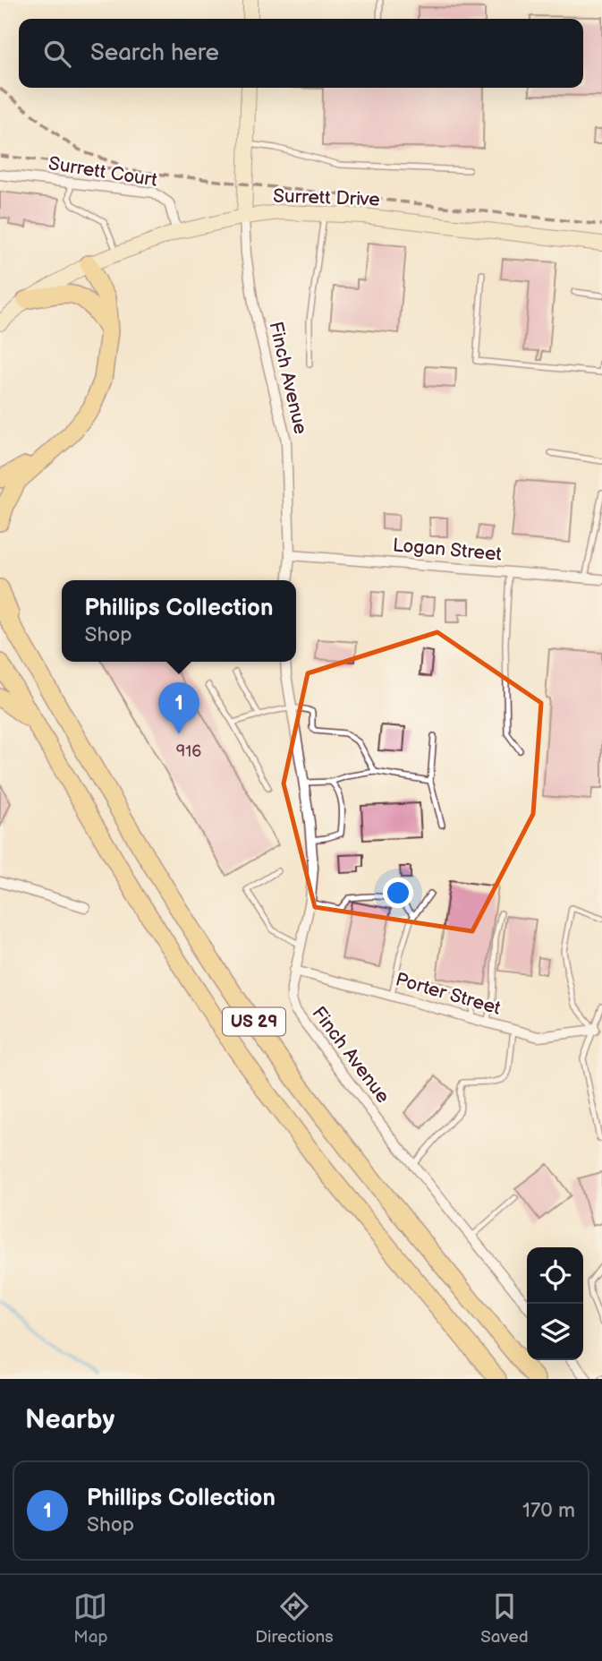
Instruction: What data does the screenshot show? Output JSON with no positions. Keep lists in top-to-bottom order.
{
  "streets": {
    "highway": ["US 29"],
    "street": [
      "Surrett Court",
      "Surrett Drive",
      "Finch Avenue",
      "Logan Street",
      "Porter Street"
    ]
  },
  "crossings": [
    ["Surrett Court", "Surrett Drive"],
    ["Surrett Drive", "Finch Avenue"],
    ["Finch Avenue", "Logan Street"],
    ["Finch Avenue", "Porter Street"]
  ],
  "house_numbers": ["916"],
  "page": {
    "search": "Search here",
    "popup": ["Phillips Collection", "Shop"],
    "pins": "1",
    "heading": "Nearby",
    "list": [
      {
        "mark": "1",
        "name": "Phillips Collection",
        "note": "Shop",
        "value": "170 m"
      }
    ],
    "nav": ["Map", "Directions", "Saved"]
  }
}
